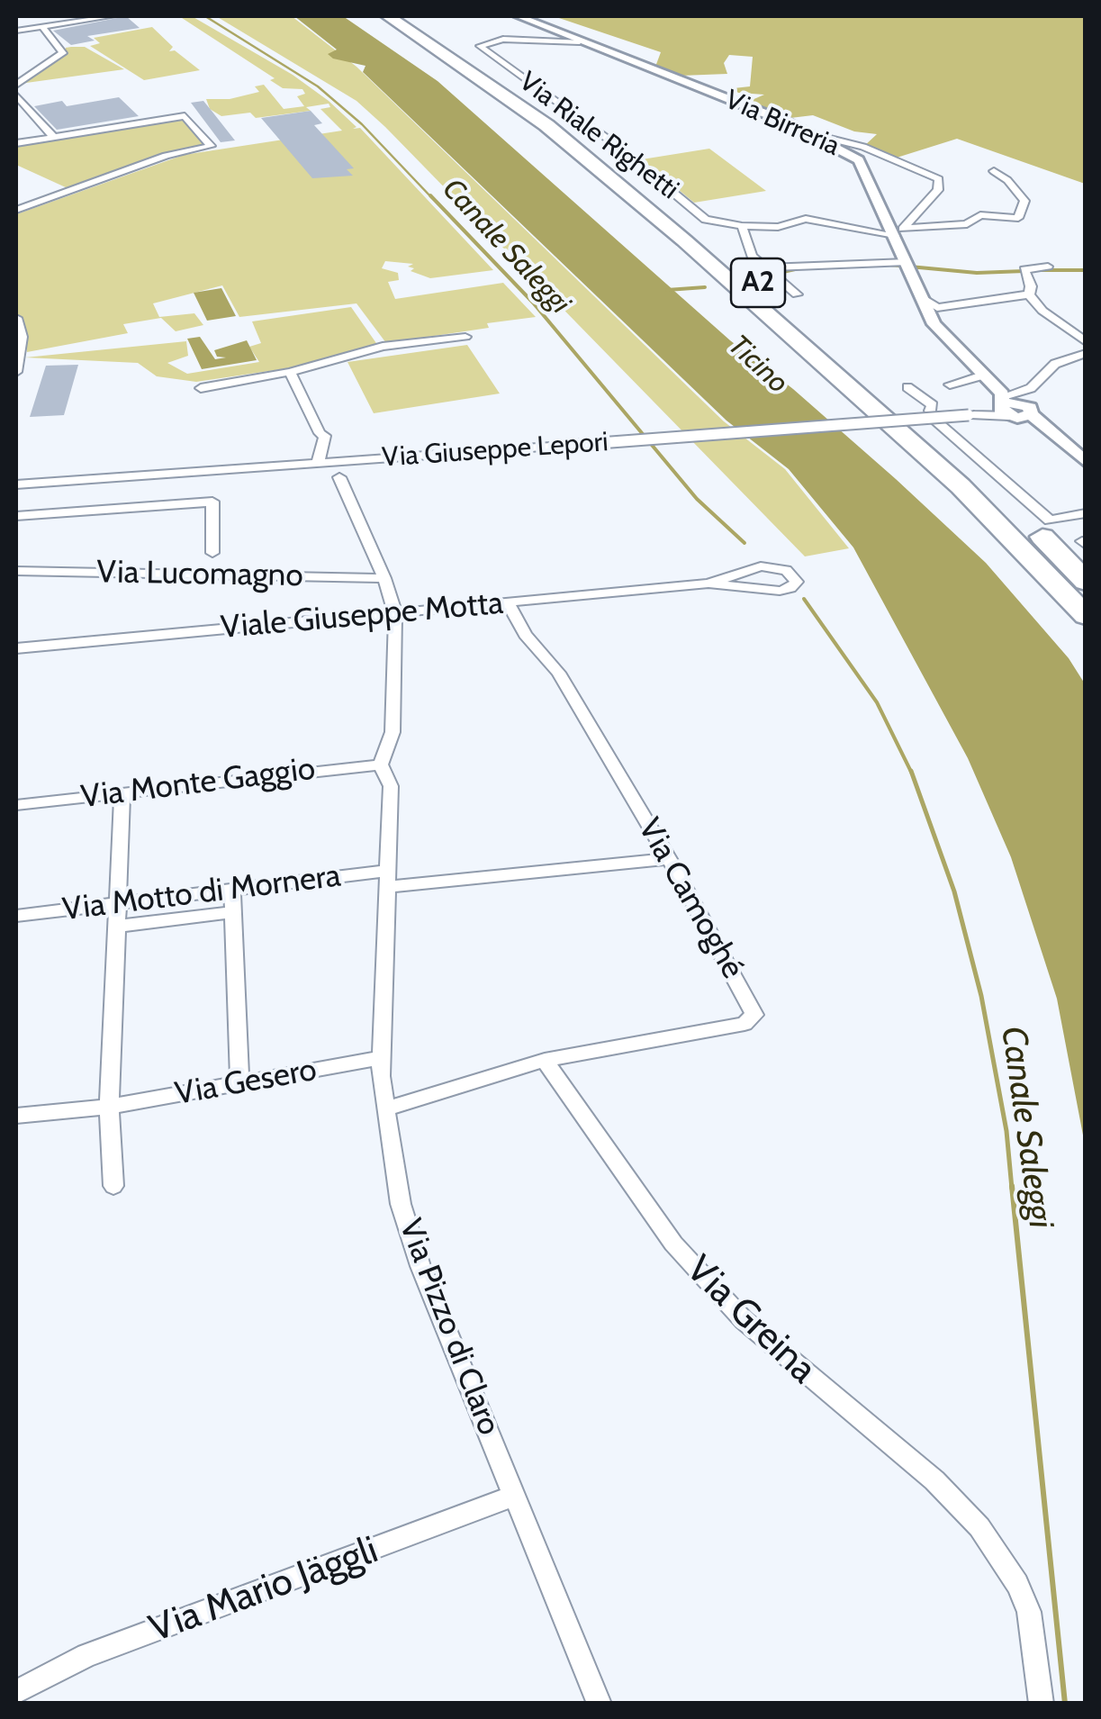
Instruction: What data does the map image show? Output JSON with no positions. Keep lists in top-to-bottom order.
{
  "streets": {
    "highway": ["A2"],
    "street": [
      "Via Birreria",
      "Via Riale Righetti",
      "Via Giuseppe Lepori",
      "Via Lucomagno",
      "Viale Giuseppe Motta",
      "Via Monte Gaggio",
      "Via Motto di Mornera",
      "Via Camoghé",
      "Via Gesero",
      "Via Greina",
      "Via Pizzo di Claro",
      "Via Mario Jäggli"
    ]
  },
  "crossings": [
    ["Via Birreria", "Via Riale Righetti"],
    ["Via Birreria", "Via Giuseppe Lepori"],
    ["Via Lucomagno", "Via Pizzo di Claro"],
    ["Viale Giuseppe Motta", "Via Camoghé"],
    ["Viale Giuseppe Motta", "Via Pizzo di Claro"],
    ["Via Monte Gaggio", "Via Pizzo di Claro"],
    ["Via Motto di Mornera", "Via Camoghé"],
    ["Via Motto di Mornera", "Via Pizzo di Claro"],
    ["Via Camoghé", "Via Greina"],
    ["Via Gesero", "Via Pizzo di Claro"],
    ["Via Pizzo di Claro", "Via Mario Jäggli"]
  ],
  "water": ["Canale Saleggi", "Ticino"]
}
